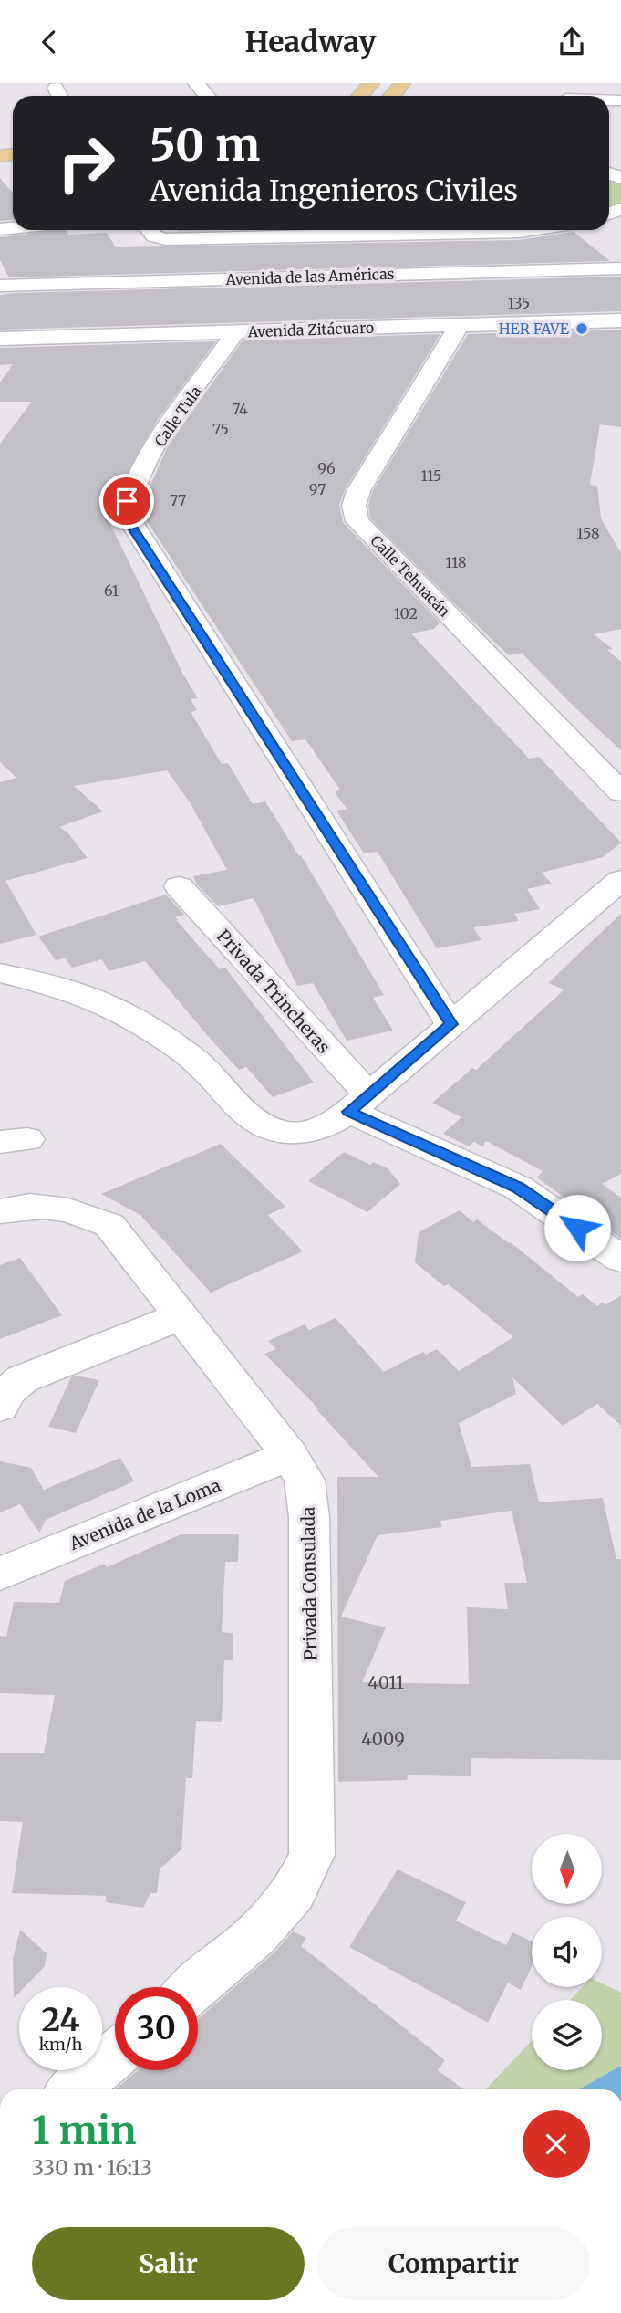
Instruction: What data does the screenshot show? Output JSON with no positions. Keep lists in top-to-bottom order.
{
  "streets": {
    "street": [
      "Avenida de las Américas",
      "Avenida Zitácuaro",
      "Calle Tula",
      "Calle Tehuacán",
      "Privada Trincheras",
      "Avenida de la Loma",
      "Privada Consulada"
    ]
  },
  "crossings": [
    ["Avenida Zitácuaro", "Calle Tula"],
    ["Avenida Zitácuaro", "Calle Tehuacán"],
    ["Avenida de la Loma", "Privada Consulada"]
  ],
  "places": ["HER FAVE"],
  "house_numbers": [
    "135",
    "74",
    "75",
    "96",
    "115",
    "97",
    "77",
    "158",
    "118",
    "61",
    "102",
    "4011",
    "4009"
  ],
  "north": "bottom",
  "page": {
    "header": "Headway",
    "turn": ["50 m", "Avenida Ingenieros Civiles"],
    "speed": "24 km/h",
    "limit": "30",
    "heading": ["1 min", "330 m · 16:13"],
    "buttons": ["Salir", "Compartir"]
  }
}
